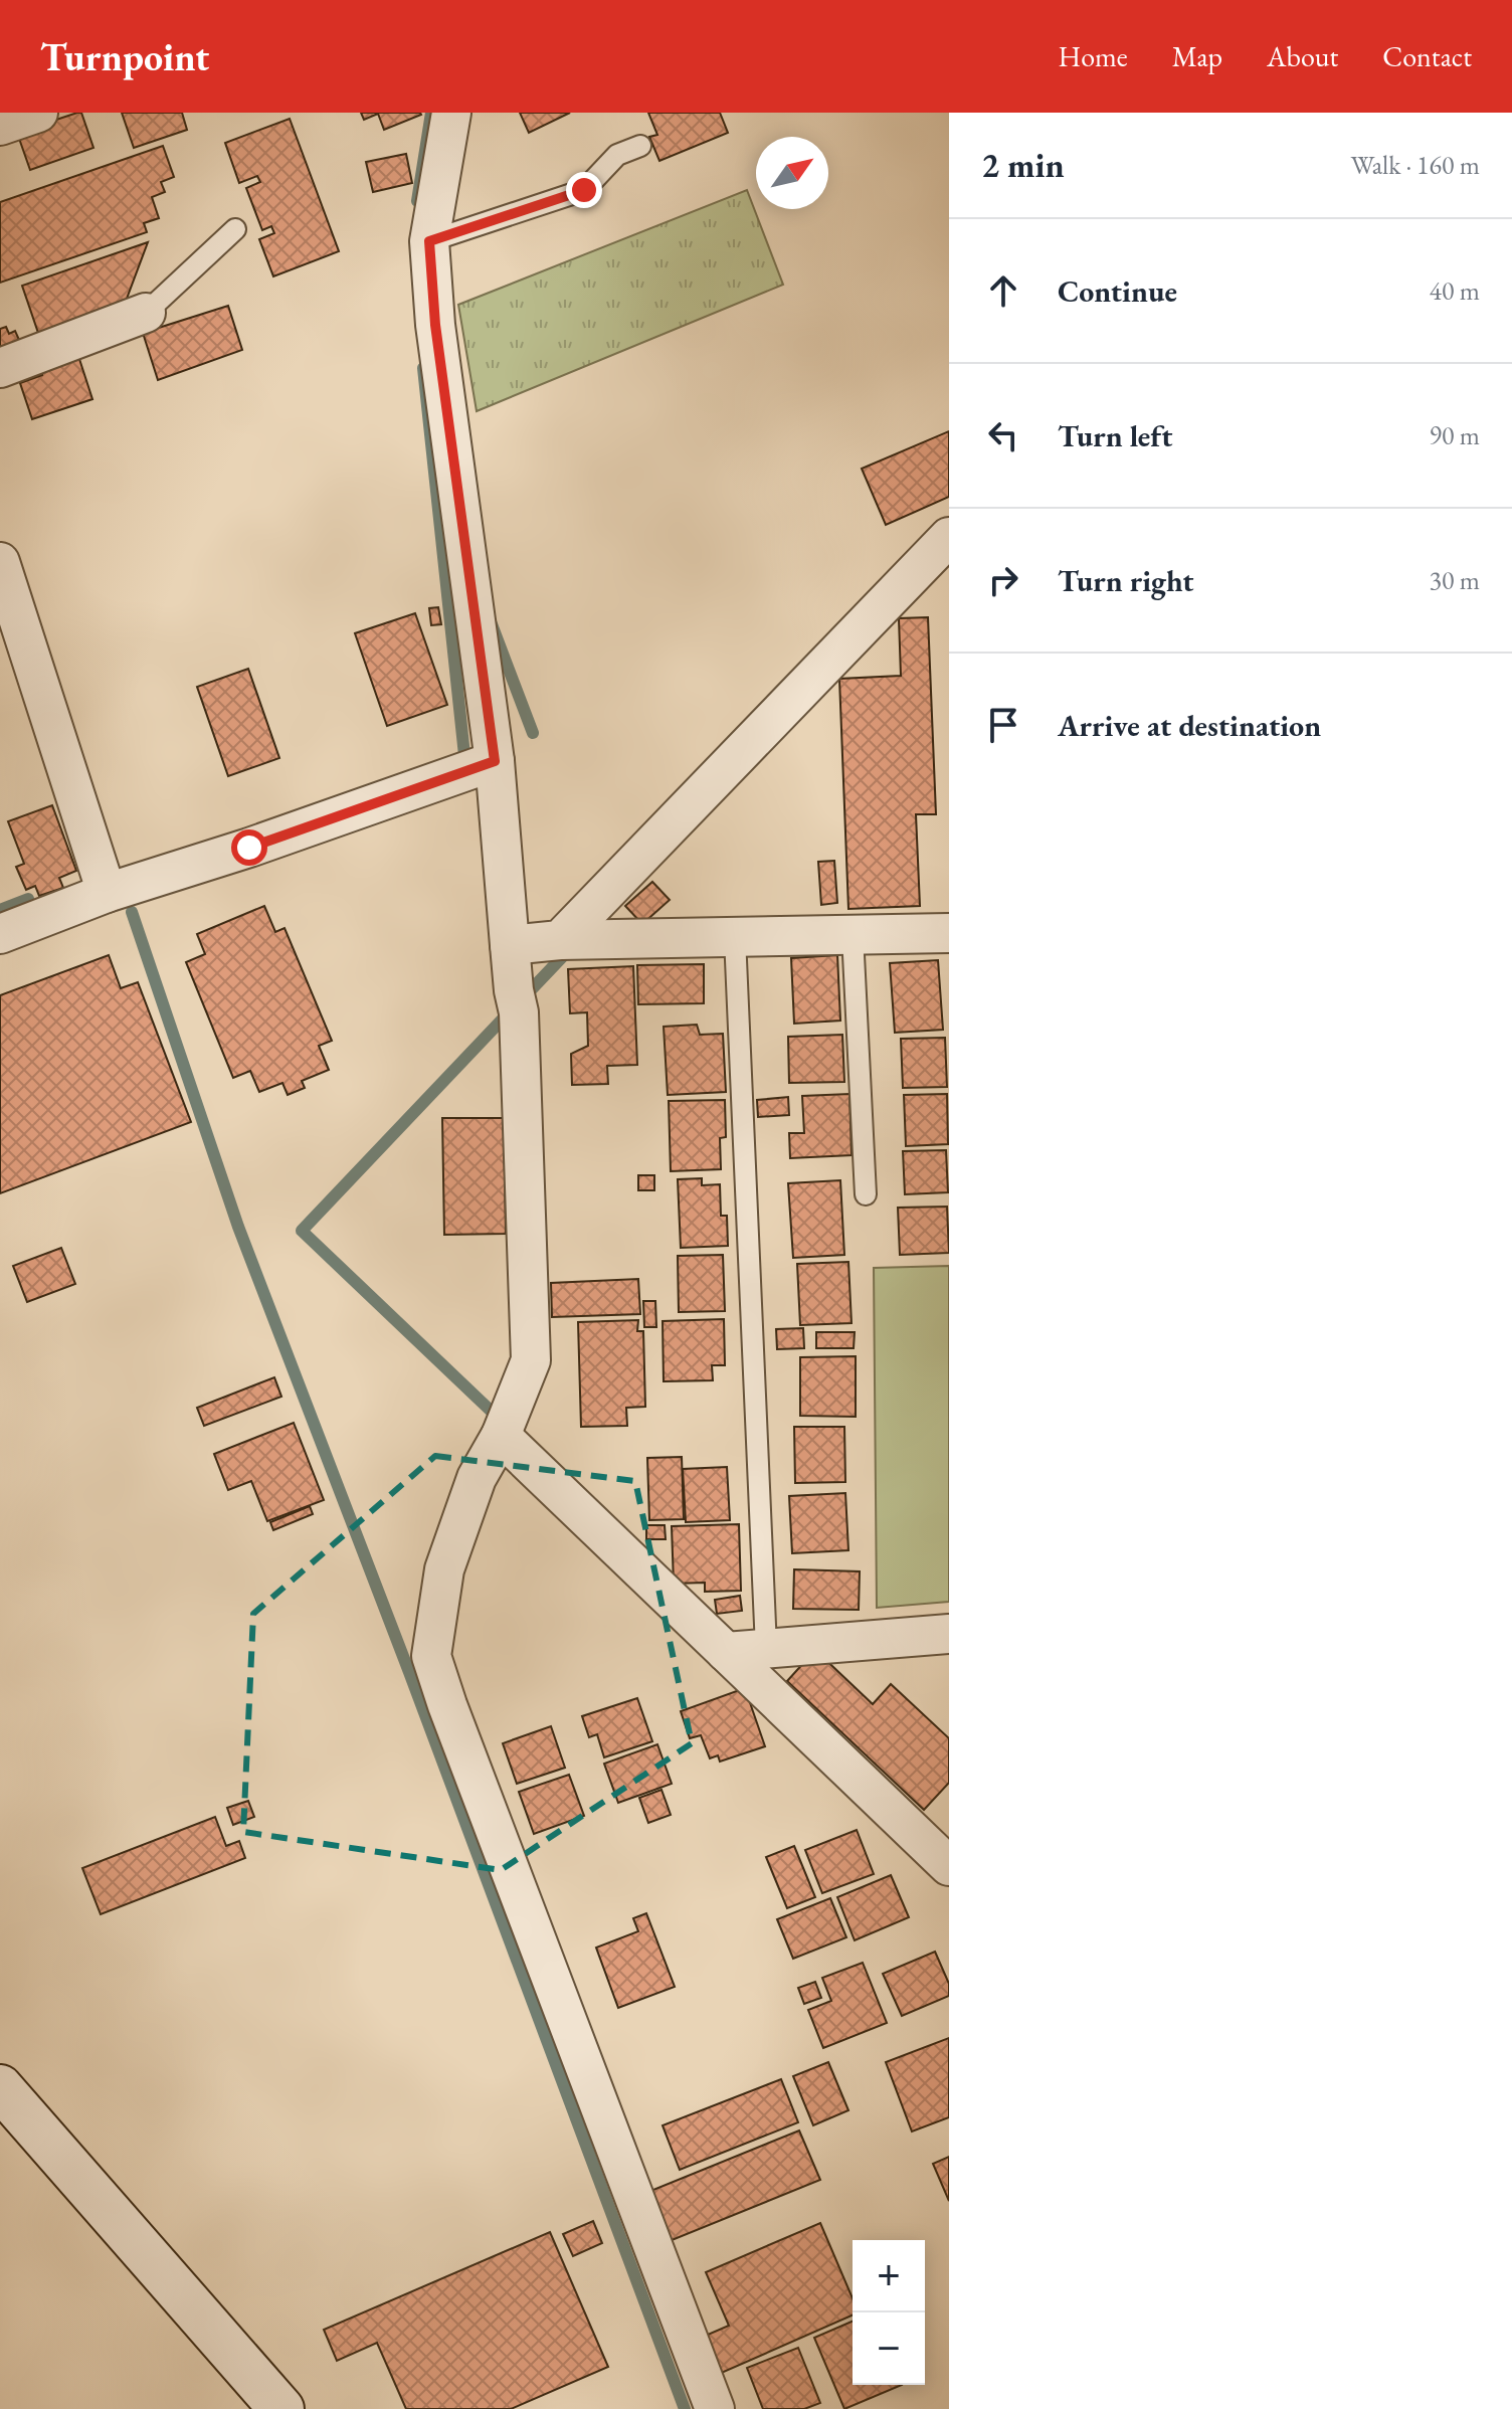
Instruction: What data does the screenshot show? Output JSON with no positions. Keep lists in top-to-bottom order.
{
  "north": "top right",
  "page": {
    "header": "Turnpoint",
    "nav": [
      "Home",
      "Map",
      "About",
      "Contact"
    ],
    "heading": ["2 min", "Walk · 160 m"],
    "list": [
      ["Continue", "40 m"],
      ["Turn left", "90 m"],
      ["Turn right", "30 m"],
      "Arrive at destination"
    ],
    "map_buttons": ["+", "−"]
  }
}
